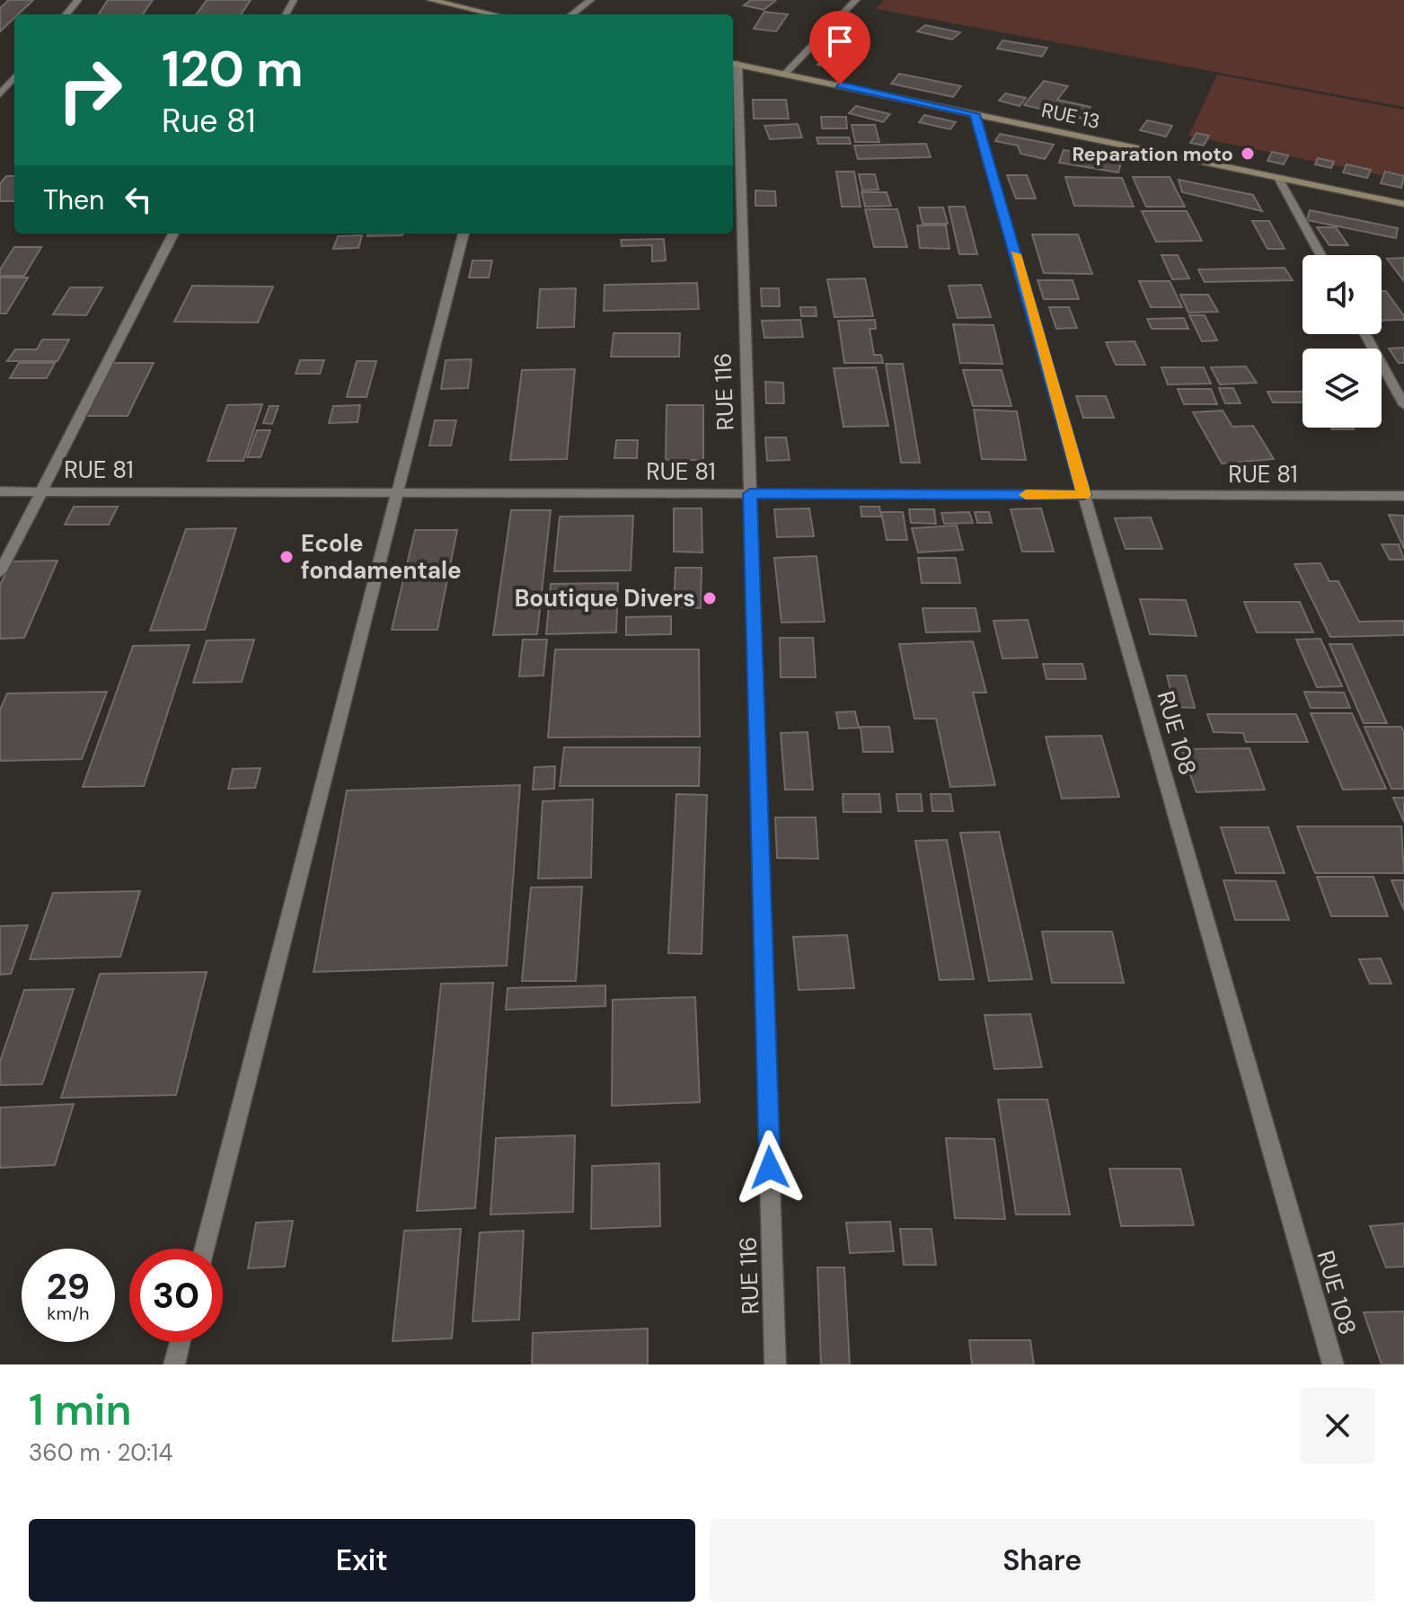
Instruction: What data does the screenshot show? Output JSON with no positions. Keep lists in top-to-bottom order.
{
  "streets": {
    "street": [
      "RUE 13",
      "RUE 116",
      "RUE 81",
      "RUE 108"
    ]
  },
  "crossings": [
    ["RUE 13", "RUE 116"],
    ["RUE 13", "RUE 108"],
    ["RUE 116", "RUE 81"],
    ["RUE 81", "RUE 108"]
  ],
  "places": ["Reparation moto", "Ecole fondamentale", "Boutique Divers"],
  "page": {
    "turn": ["120 m", "Rue 81"],
    "then": "Then",
    "speed": "29 km/h",
    "limit": "30",
    "heading": ["1 min", "360 m · 20:14"],
    "buttons": ["Exit", "Share"]
  }
}
